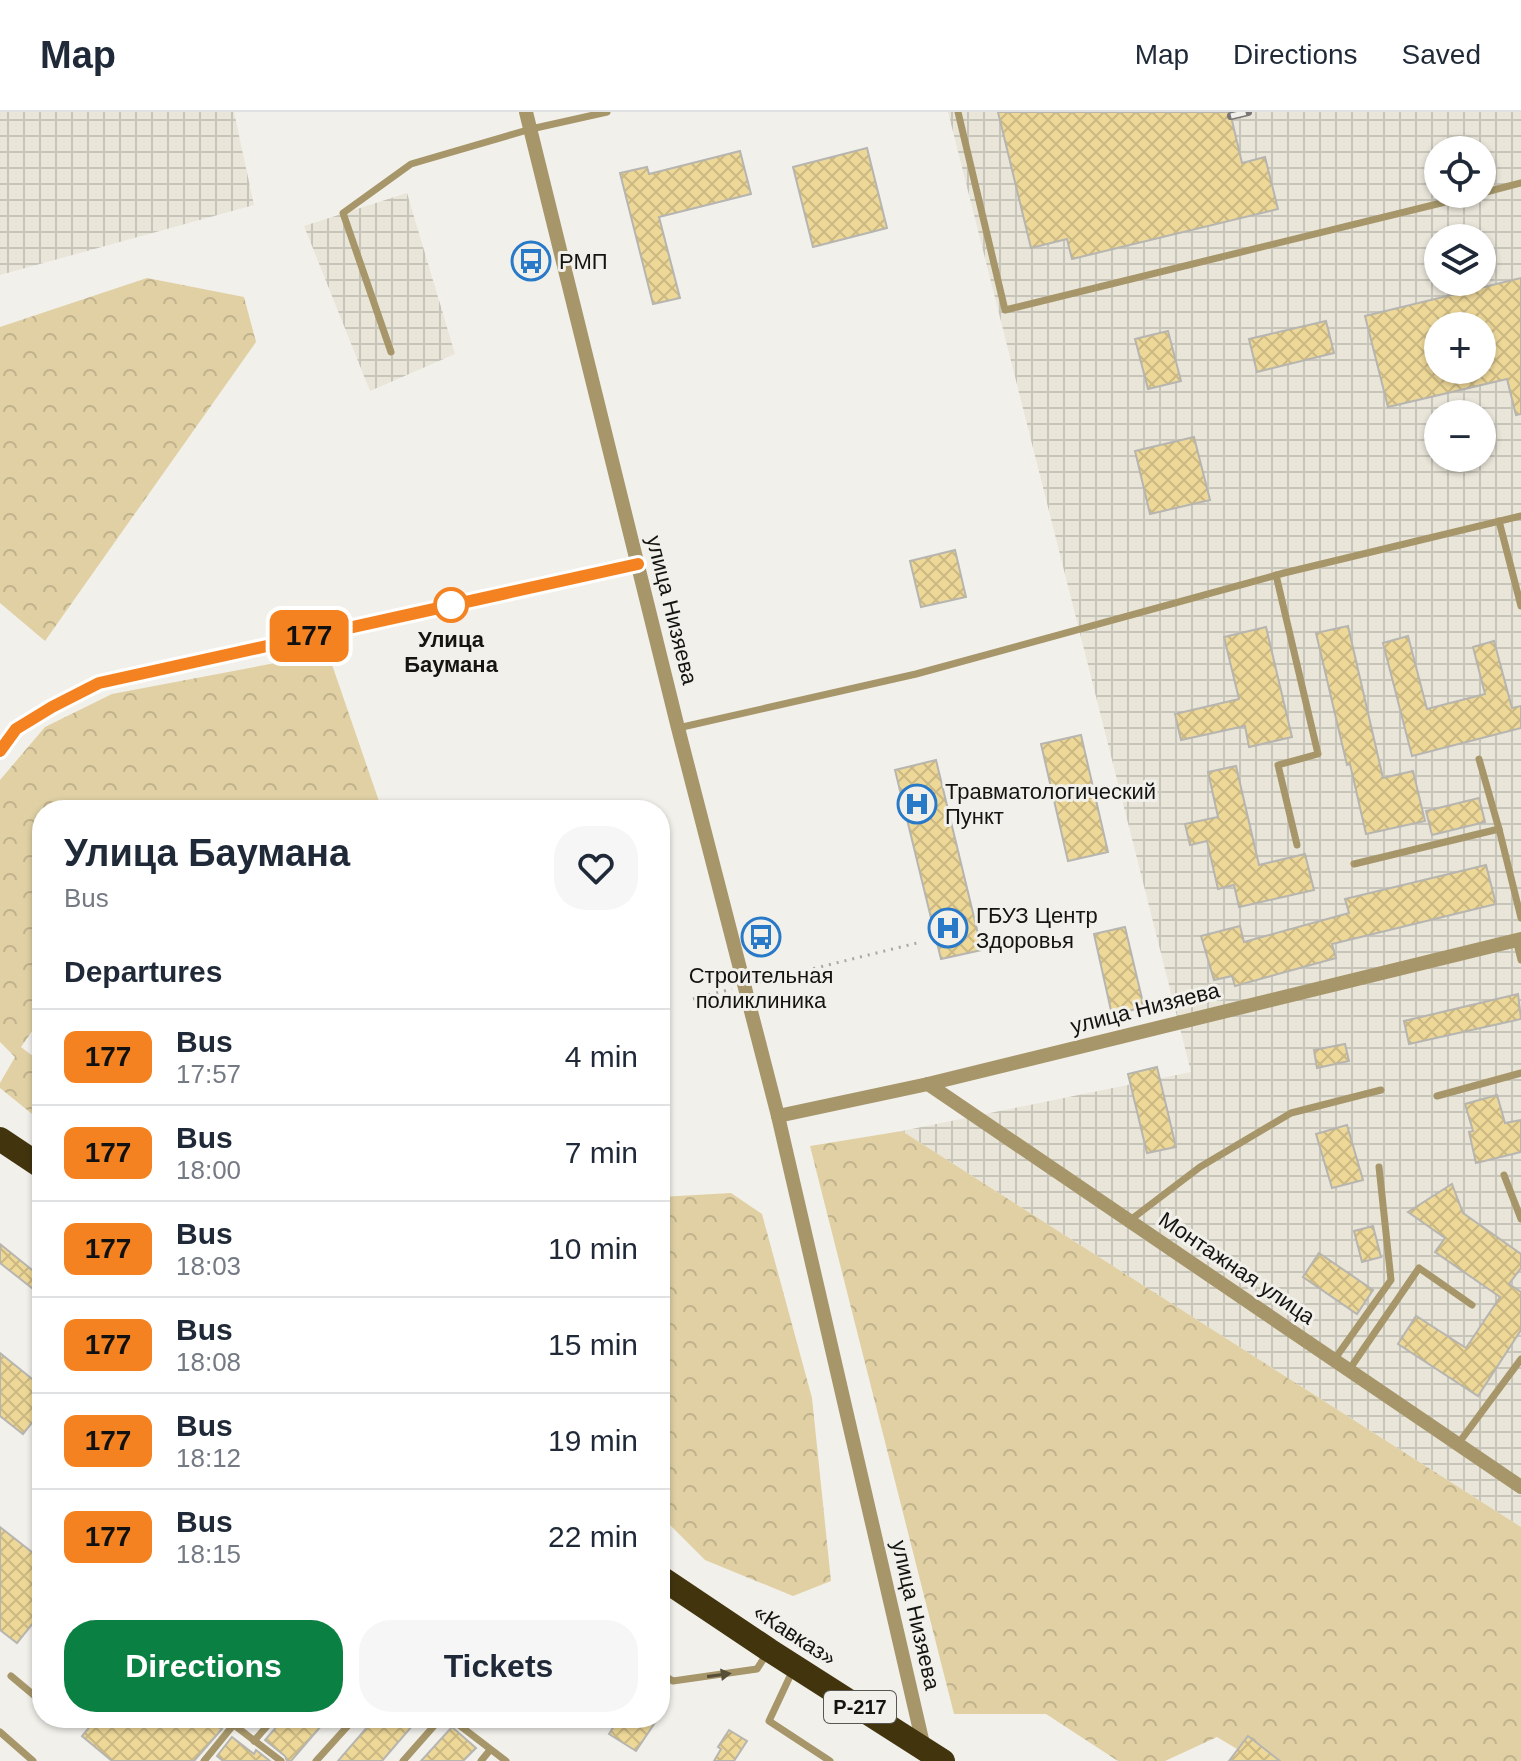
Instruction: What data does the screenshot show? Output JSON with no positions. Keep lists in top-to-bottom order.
{
  "streets": {
    "highway": ["«Кавказ»", "Р-217"],
    "street": ["улица Низяева", "Монтажная улица"]
  },
  "crossings": [
    ["улица Низяева", "Монтажная улица"],
    ["улица Низяева", "«Кавказ»"]
  ],
  "places": {
    "bus stop": ["РМП", "Строительная поликлиника"],
    "other": ["Улица Баумана"],
    "hospital": ["Травматологический Пункт", "ГБУЗ Центр Здоровья"]
  },
  "lines": ["bus line 177"],
  "page": {
    "header": "Map",
    "nav": ["Map", "Directions", "Saved"],
    "on_map": "177",
    "map_buttons": ["+", "−"],
    "heading": [
      ["Улица Баумана", "Bus"],
      "Departures"
    ],
    "list": [
      {
        "mark": "177",
        "name": "Bus",
        "note": "17:57",
        "value": "4 min"
      },
      {
        "mark": "177",
        "name": "Bus",
        "note": "18:00",
        "value": "7 min"
      },
      {
        "mark": "177",
        "name": "Bus",
        "note": "18:03",
        "value": "10 min"
      },
      {
        "mark": "177",
        "name": "Bus",
        "note": "18:08",
        "value": "15 min"
      },
      {
        "mark": "177",
        "name": "Bus",
        "note": "18:12",
        "value": "19 min"
      },
      {
        "mark": "177",
        "name": "Bus",
        "note": "18:15",
        "value": "22 min"
      }
    ],
    "buttons": ["Directions", "Tickets"]
  }
}
